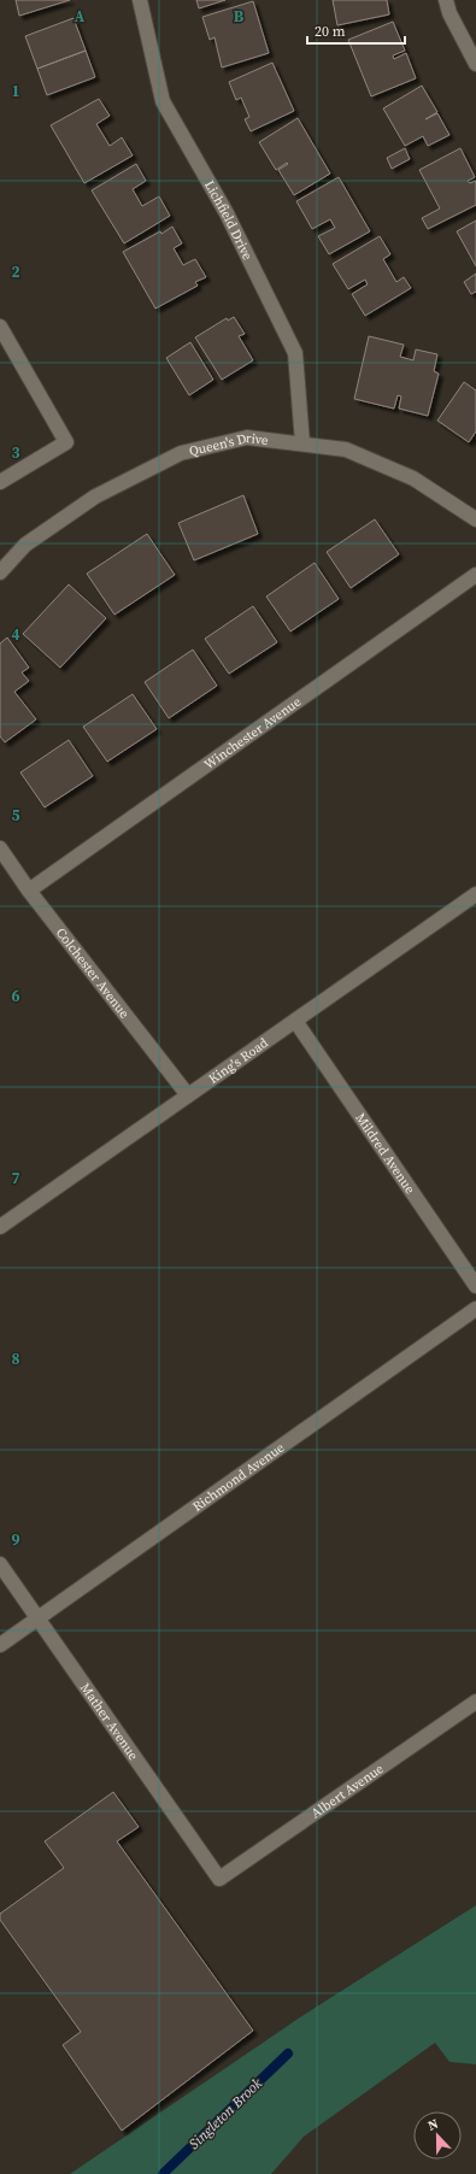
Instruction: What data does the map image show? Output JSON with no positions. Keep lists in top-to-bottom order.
{
  "streets": {
    "street": [
      "Lichfield Drive",
      "Queen's Drive",
      "Winchester Avenue",
      "Colchester Avenue",
      "King's Road",
      "Mildred Avenue",
      "Richmond Avenue",
      "Mather Avenue",
      "Albert Avenue"
    ]
  },
  "crossings": [
    ["Lichfield Drive", "Queen's Drive"],
    ["Winchester Avenue", "Colchester Avenue"],
    ["Colchester Avenue", "King's Road"],
    ["King's Road", "Mildred Avenue"],
    ["Richmond Avenue", "Mather Avenue"],
    ["Mather Avenue", "Albert Avenue"]
  ],
  "water": ["Singleton Brook"],
  "scale_bar": "20 m",
  "north": "top",
  "grid": {
    "columns": ["A", "B"],
    "rows": [
      "1",
      "2",
      "3",
      "4",
      "5",
      "6",
      "7",
      "8",
      "9"
    ]
  }
}
